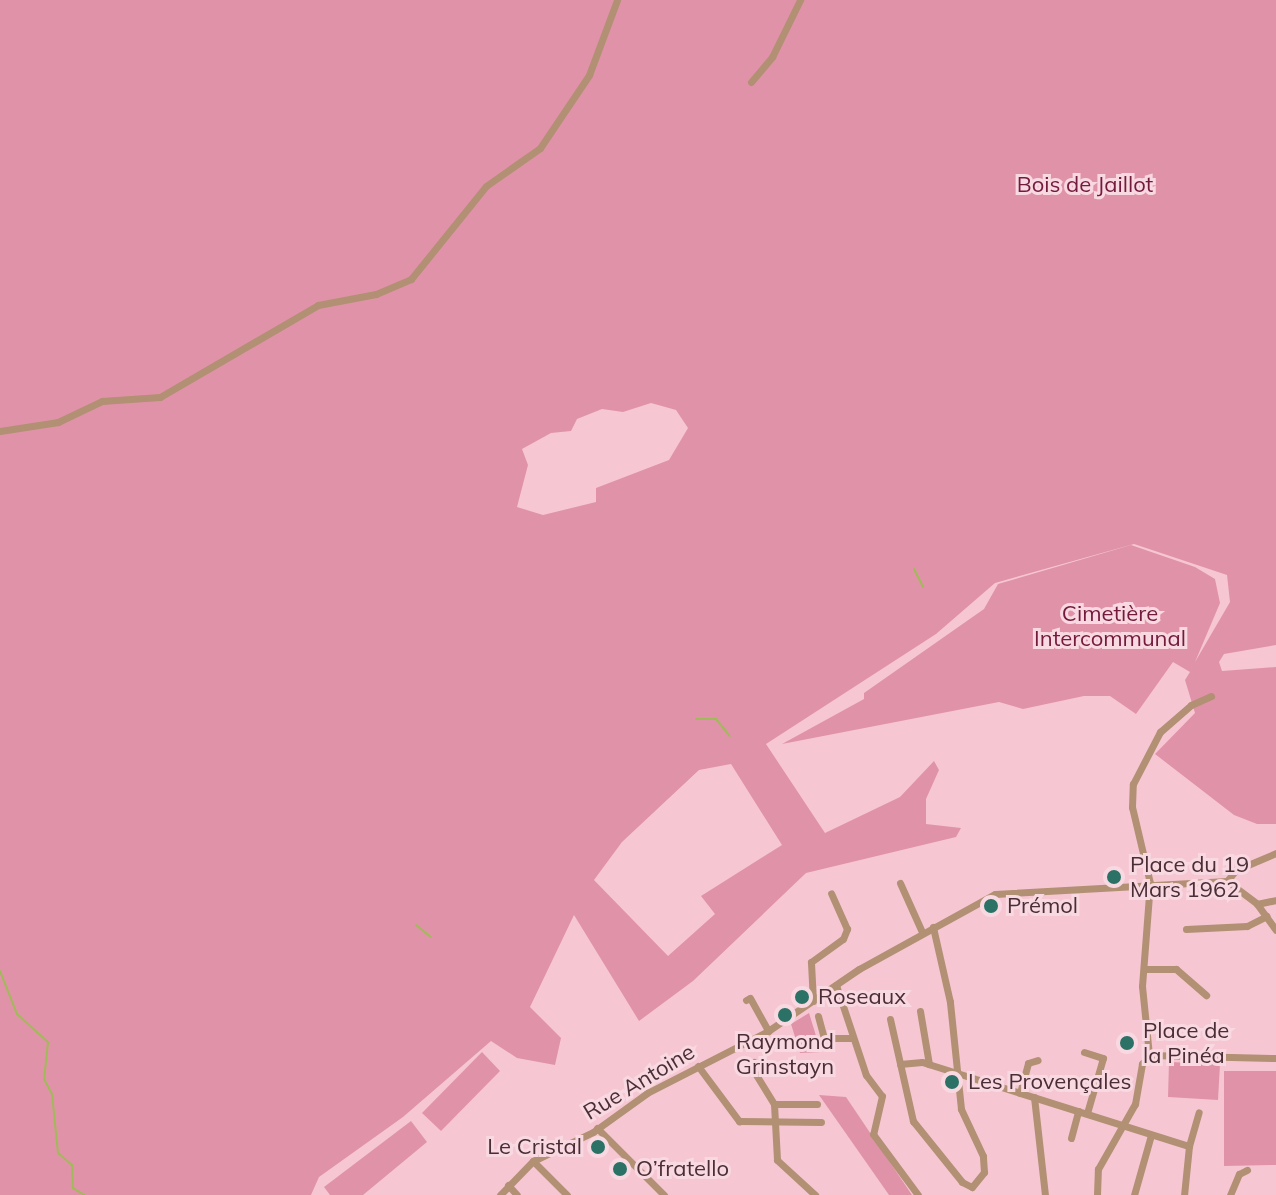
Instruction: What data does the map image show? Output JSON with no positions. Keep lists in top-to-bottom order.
{
  "streets": {
    "street": ["Rue Antoine"]
  },
  "parks": ["Bois de Jaillot", "Cimetière Intercommunal"],
  "places": [
    "Place du 19 Mars 1962",
    "Prémol",
    "Roseaux",
    "Raymond Grinstayn",
    "Place de la Pinéa",
    "Les Provençales",
    "Le Cristal",
    "O’fratello"
  ]
}
